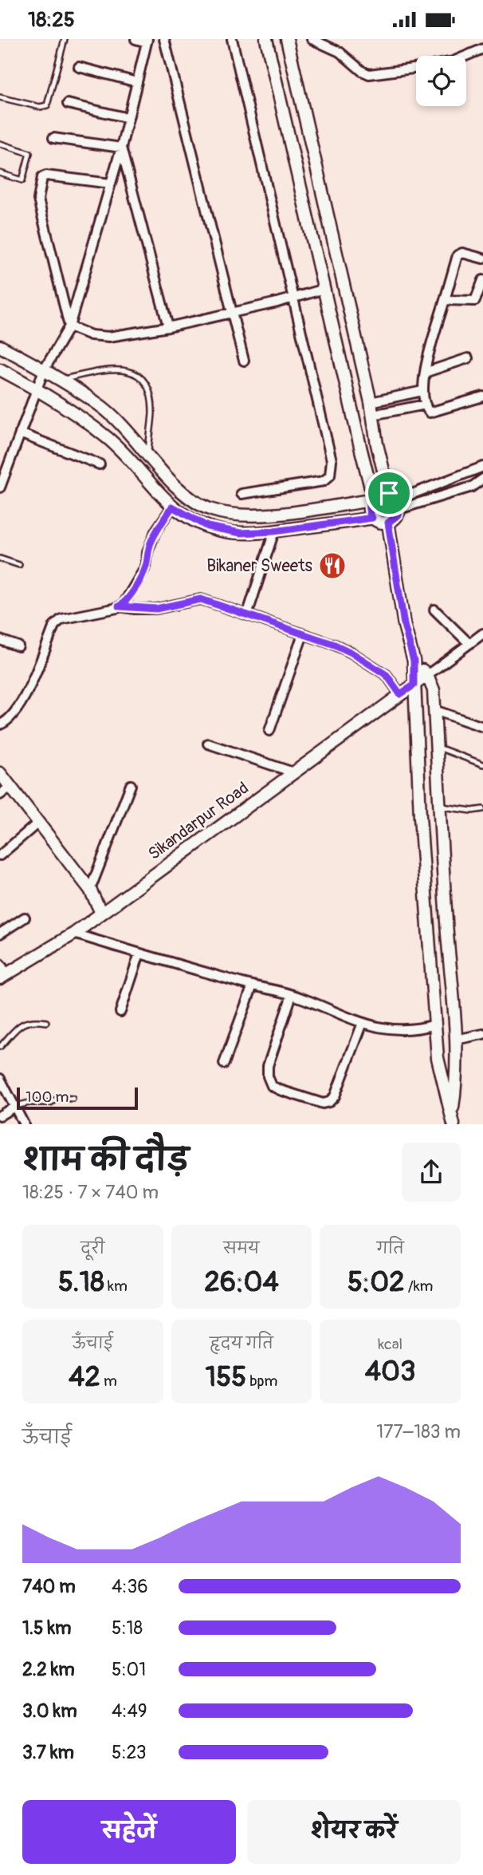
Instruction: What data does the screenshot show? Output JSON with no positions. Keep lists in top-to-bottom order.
{
  "streets": {
    "street": ["Sikandarpur Road"]
  },
  "places": {
    "restaurant": ["Bikaner Sweets"]
  },
  "scale_bar": "100 m",
  "page": {
    "status": "18:25",
    "scale": "100 m",
    "heading": ["शाम की दौड़", "18:25 · 7 × 740 m"],
    "stats": [
      ["दूरी", "5.18 km"],
      ["समय", "26:04"],
      ["गति", "5:02 /km"],
      ["ऊँचाई", "42 m"],
      ["हृदय गति", "155 bpm"],
      ["kcal", "403"]
    ],
    "chart": ["ऊँचाई", "177–183 m"],
    "list": [
      {
        "name": "740 m",
        "note": "4:36"
      },
      {
        "name": "1.5 km",
        "note": "5:18"
      },
      {
        "name": "2.2 km",
        "note": "5:01"
      },
      {
        "name": "3.0 km",
        "note": "4:49"
      },
      {
        "name": "3.7 km",
        "note": "5:23"
      }
    ],
    "buttons": ["सहेजें", "शेयर करें"]
  }
}
